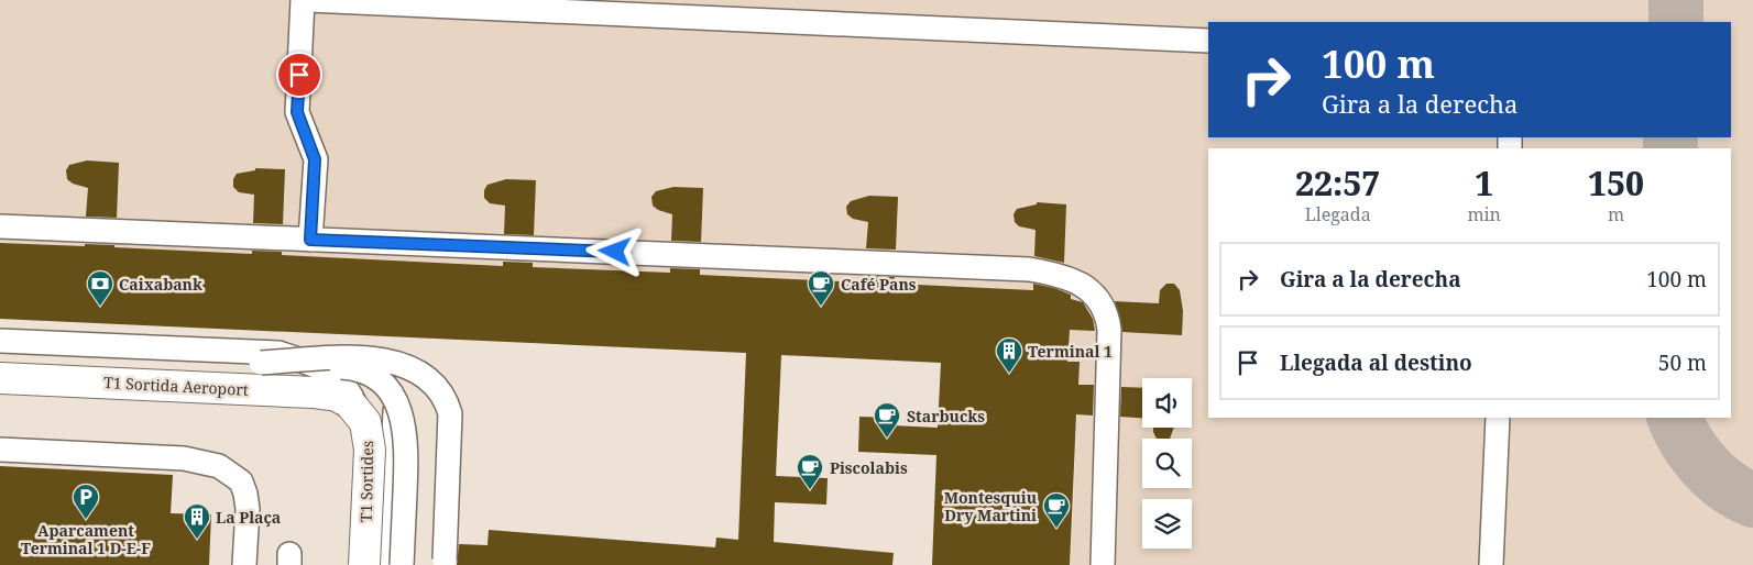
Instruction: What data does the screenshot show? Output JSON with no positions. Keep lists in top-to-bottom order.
{
  "streets": {
    "main road": ["T1 Sortida Aeroport", "T1 Sortides"]
  },
  "crossings": [
    ["T1 Sortida Aeroport", "T1 Sortides"]
  ],
  "places": {
    "bank": ["Caixabank"],
    "cafe": [
      "Café Pans",
      "Starbucks",
      "Piscolabis",
      "Montesquiu Dry Martini"
    ],
    "building": ["Terminal 1", "La Plaça"],
    "parking": ["Aparcament Terminal 1 D-E-F"]
  },
  "page": {
    "turn": ["100 m", "Gira a la derecha"],
    "eta": [
      "22:57",
      "Llegada",
      "1",
      "min",
      "150",
      "m"
    ],
    "list": [
      {
        "name": "Gira a la derecha",
        "value": "100 m"
      },
      {
        "name": "Llegada al destino",
        "value": "50 m"
      }
    ]
  }
}
